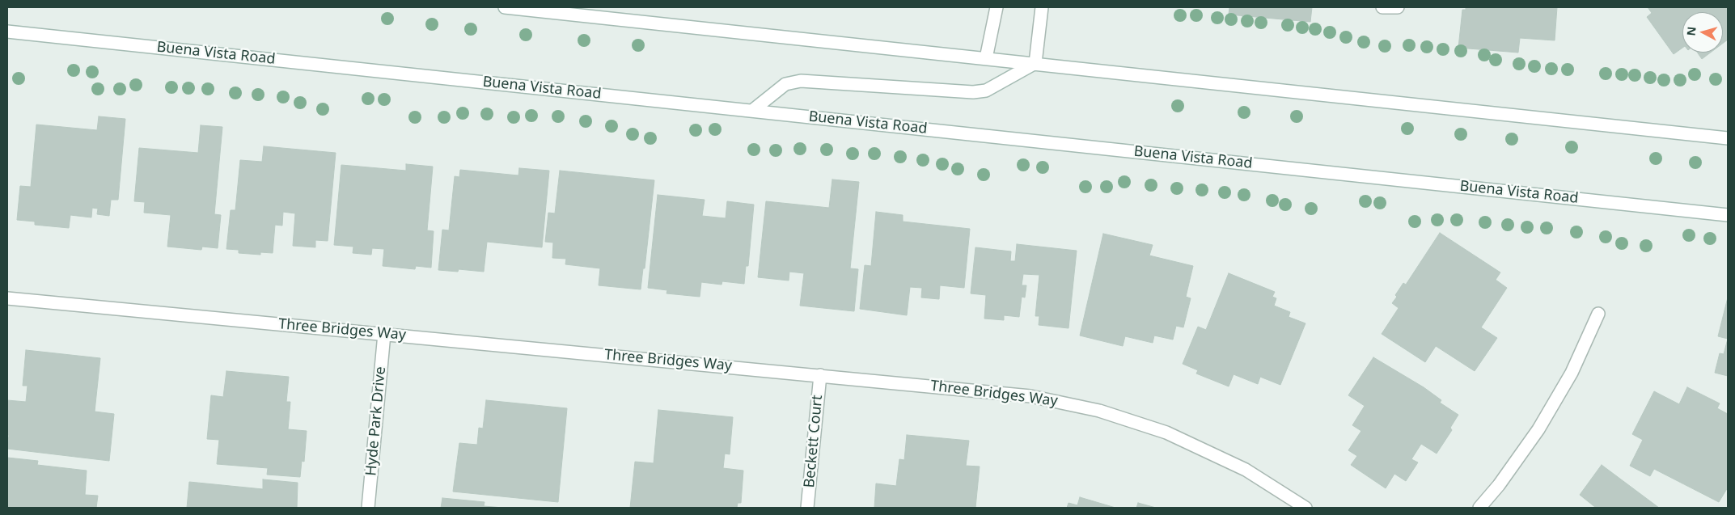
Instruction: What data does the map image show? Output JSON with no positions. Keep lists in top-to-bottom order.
{
  "streets": {
    "main road": [
      "Buena Vista Road",
      "Three Bridges Way",
      "Hyde Park Drive",
      "Beckett Court"
    ]
  },
  "crossings": [
    ["Three Bridges Way", "Hyde Park Drive"],
    ["Three Bridges Way", "Beckett Court"]
  ],
  "north": "left"
}
